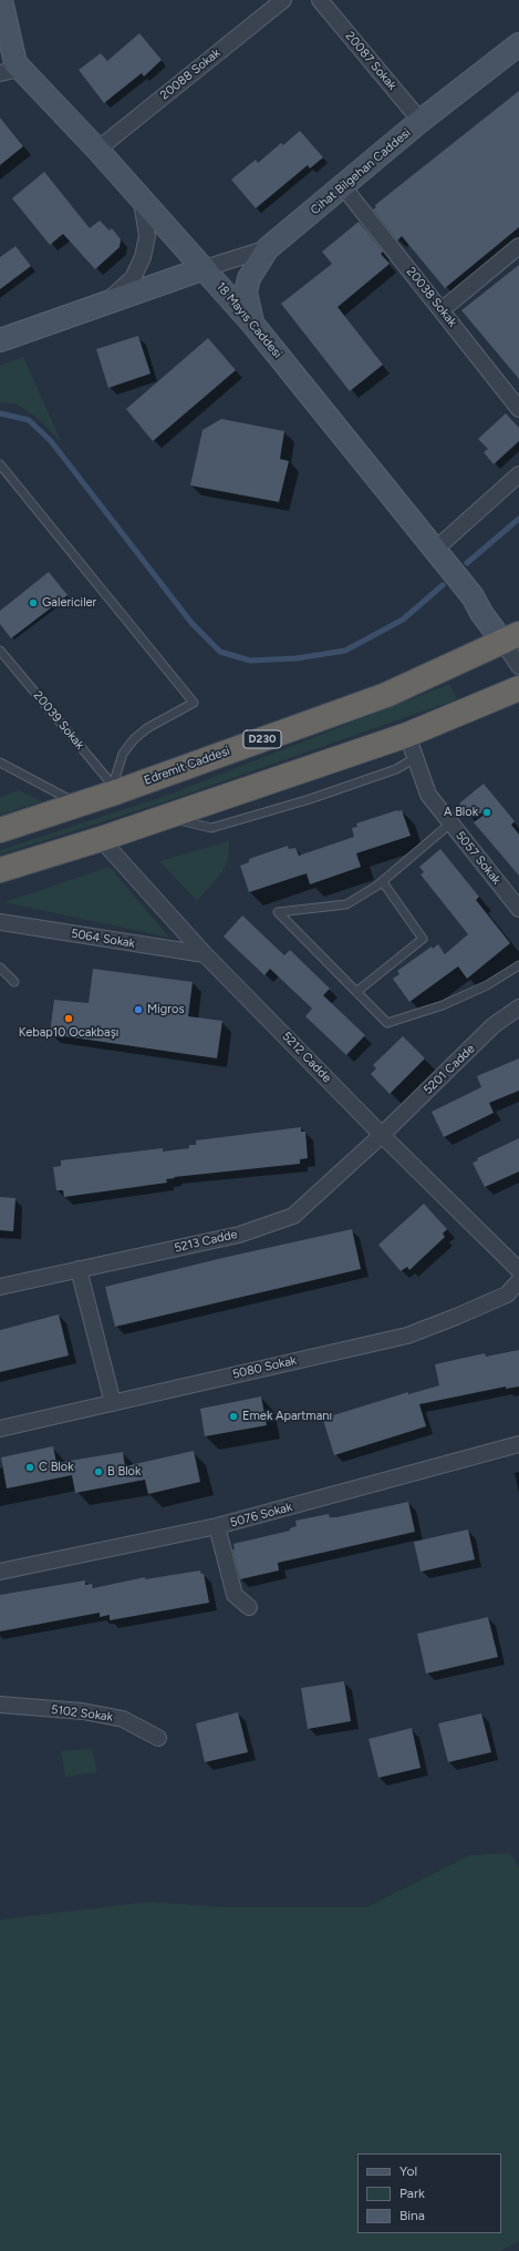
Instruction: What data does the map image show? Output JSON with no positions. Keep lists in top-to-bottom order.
{
  "streets": {
    "highway": ["D230", "Edremit Caddesi"],
    "main road": ["Cihat Bilgehan Caddesi", "18 Mayıs Caddesi"],
    "street": [
      "20087 Sokak",
      "20088 Sokak",
      "20038 Sokak",
      "5057 Sokak",
      "5064 Sokak",
      "5212 Cadde",
      "5201 Cadde",
      "5213 Cadde",
      "5080 Sokak",
      "5076 Sokak",
      "5102 Sokak"
    ],
    "lane": ["20039 Sokak"]
  },
  "crossings": [
    ["20087 Sokak", "Cihat Bilgehan Caddesi"],
    ["20088 Sokak", "18 Mayıs Caddesi"],
    ["Cihat Bilgehan Caddesi", "20038 Sokak"],
    ["Cihat Bilgehan Caddesi", "18 Mayıs Caddesi"],
    ["18 Mayıs Caddesi", "Edremit Caddesi"],
    ["20039 Sokak", "Edremit Caddesi"],
    ["5064 Sokak", "5212 Cadde"],
    ["5212 Cadde", "5201 Cadde"],
    ["5212 Cadde", "5213 Cadde"],
    ["5201 Cadde", "5213 Cadde"]
  ],
  "places": [
    "Galericiler",
    "A Blok",
    "Migros",
    "Kebap10 Ocakbaşı",
    "Emek Apartmanı",
    "C Blok",
    "B Blok"
  ],
  "legend": ["Yol", "Park", "Bina"]
}
